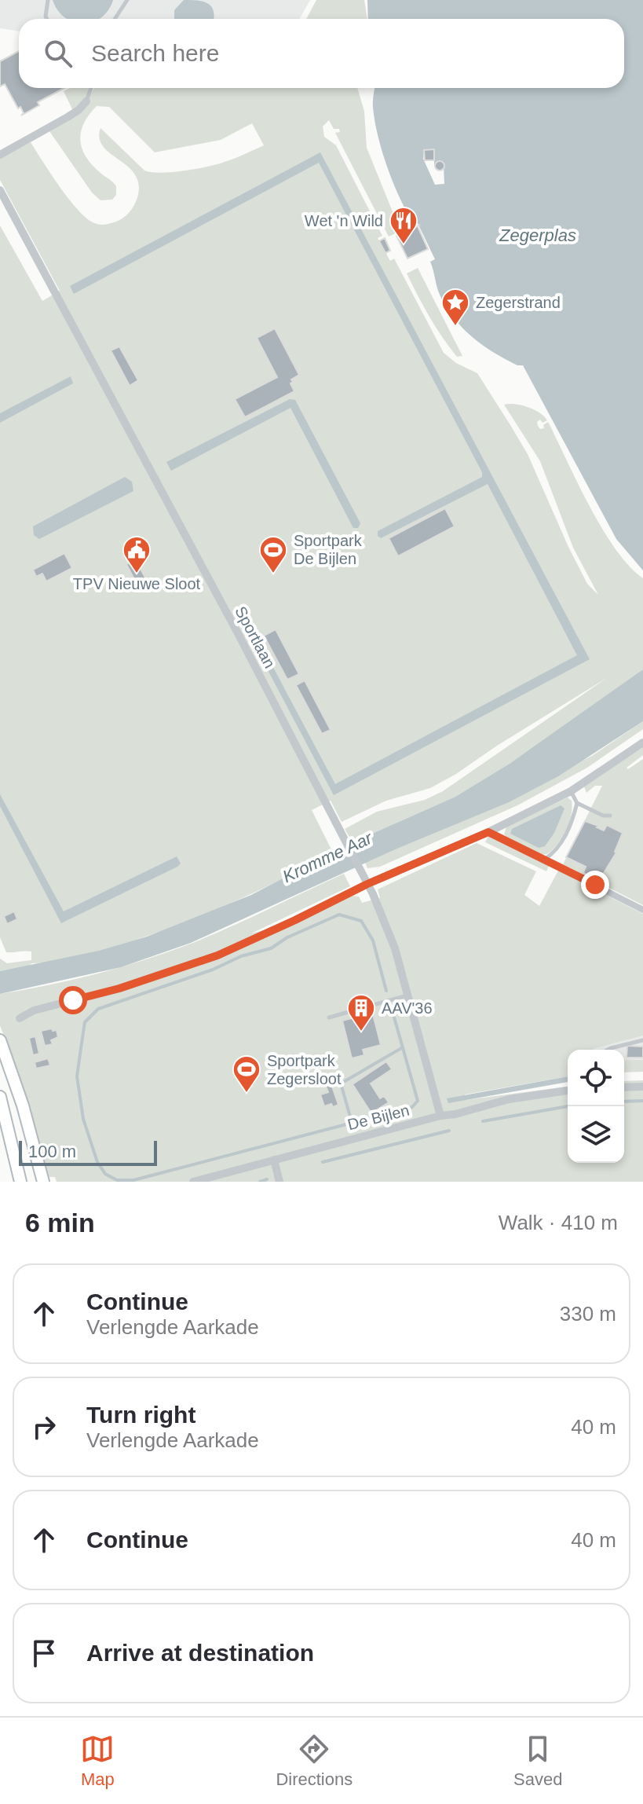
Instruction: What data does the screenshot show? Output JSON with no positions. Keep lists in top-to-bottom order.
{
  "streets": {
    "street": ["Sportlaan", "De Bijlen"]
  },
  "crossings": [
    ["Sportlaan", "De Bijlen"]
  ],
  "water": ["Zegerplas", "Kromme Aar"],
  "places": {
    "restaurant": ["Wet 'n Wild"],
    "place": ["Zegerstrand"],
    "public building": ["TPV Nieuwe Sloot"],
    "sports": ["Sportpark De Bijlen", "Sportpark Zegersloot"],
    "building": ["AAV'36"]
  },
  "scale_bar": "100 m",
  "page": {
    "search": "Search here",
    "scale": "100 m",
    "heading": ["6 min", "Walk · 410 m"],
    "list": [
      ["Continue", "Verlengde Aarkade", "330 m"],
      ["Turn right", "Verlengde Aarkade", "40 m"],
      ["Continue", "40 m"],
      "Arrive at destination"
    ],
    "nav": ["Map", "Directions", "Saved"]
  }
}
